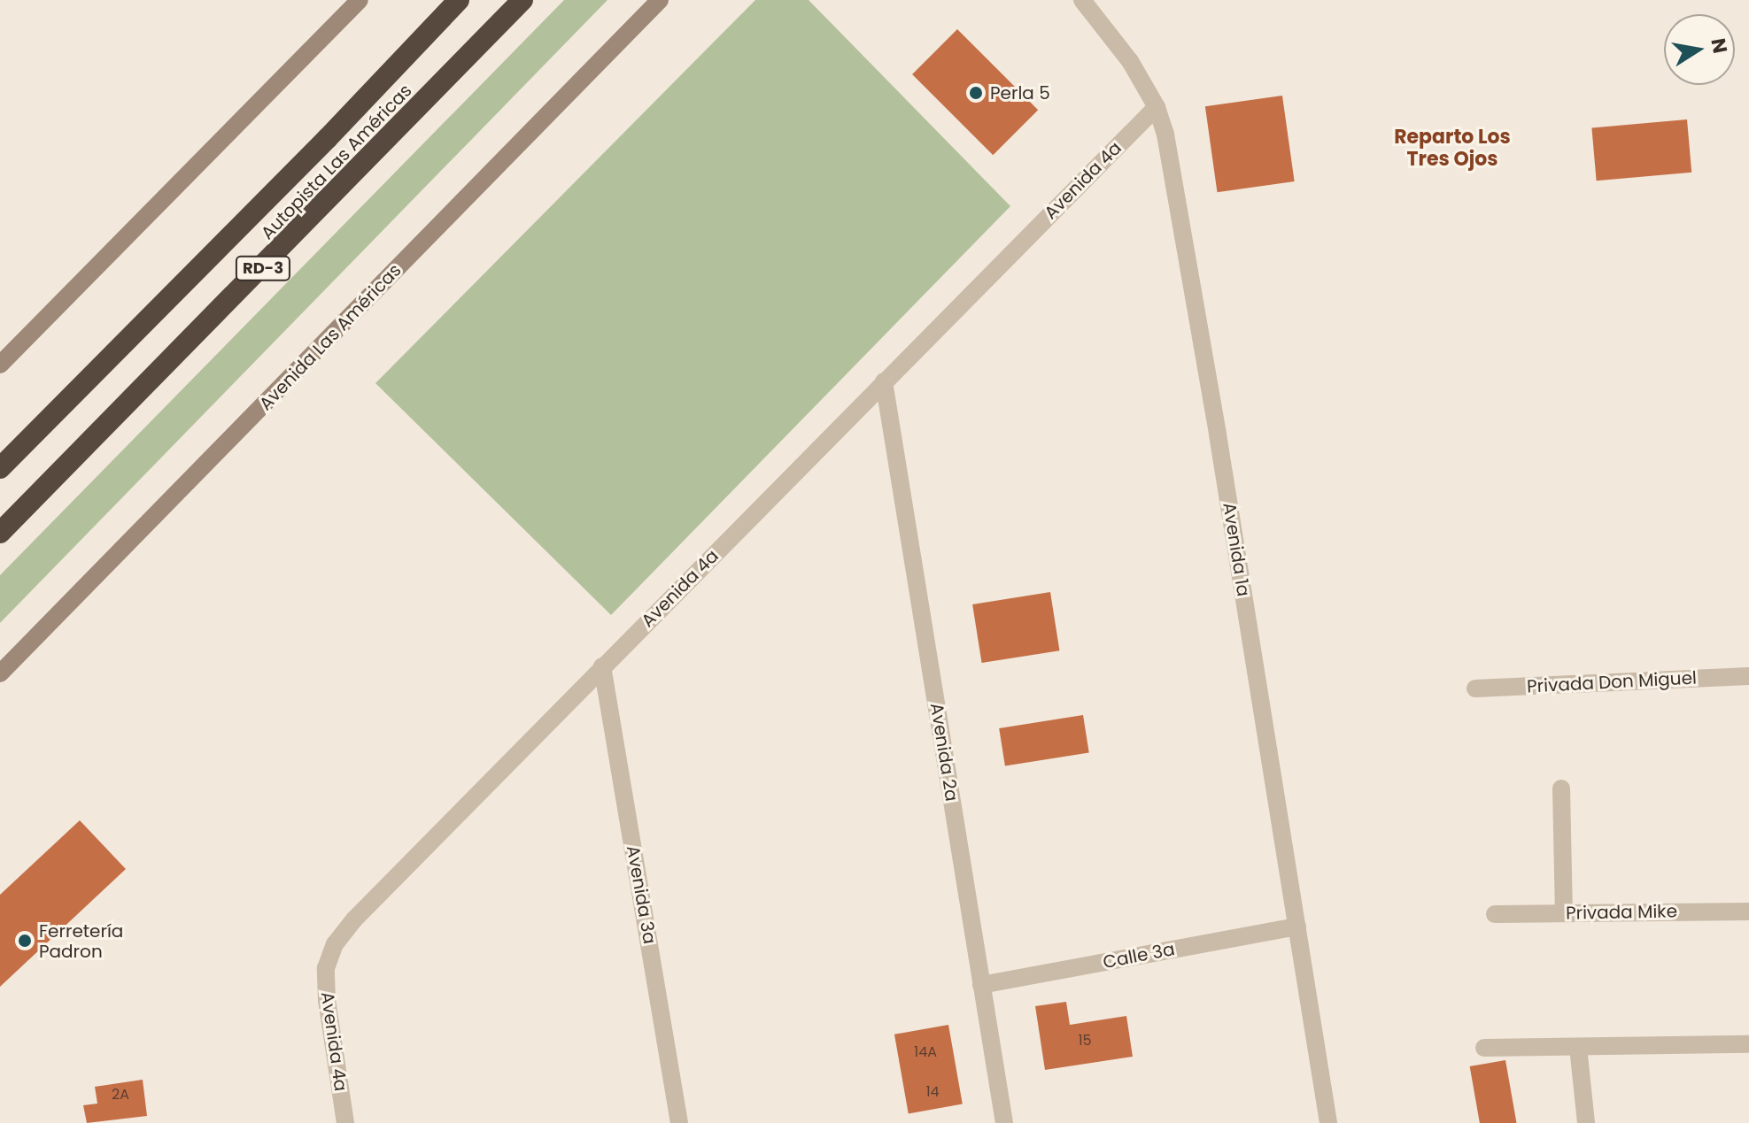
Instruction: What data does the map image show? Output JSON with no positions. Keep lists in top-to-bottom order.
{
  "streets": {
    "highway": ["Autopista Las Américas", "RD-3"],
    "main road": ["Avenida Las Américas"],
    "street": [
      "Avenida 4a",
      "Avenida 1a",
      "Privada Don Miguel",
      "Avenida 2a",
      "Avenida 3a",
      "Privada Mike",
      "Calle 3a"
    ]
  },
  "crossings": [
    ["Avenida 4a", "Avenida 1a"],
    ["Avenida 4a", "Avenida 2a"],
    ["Avenida 4a", "Avenida 3a"],
    ["Avenida 1a", "Calle 3a"],
    ["Avenida 2a", "Calle 3a"]
  ],
  "districts": ["Reparto Los Tres Ojos"],
  "places": ["Perla 5", "Ferretería Padron"],
  "house_numbers": [
    "15",
    "14A",
    "14",
    "2A"
  ],
  "north": "right"
}
